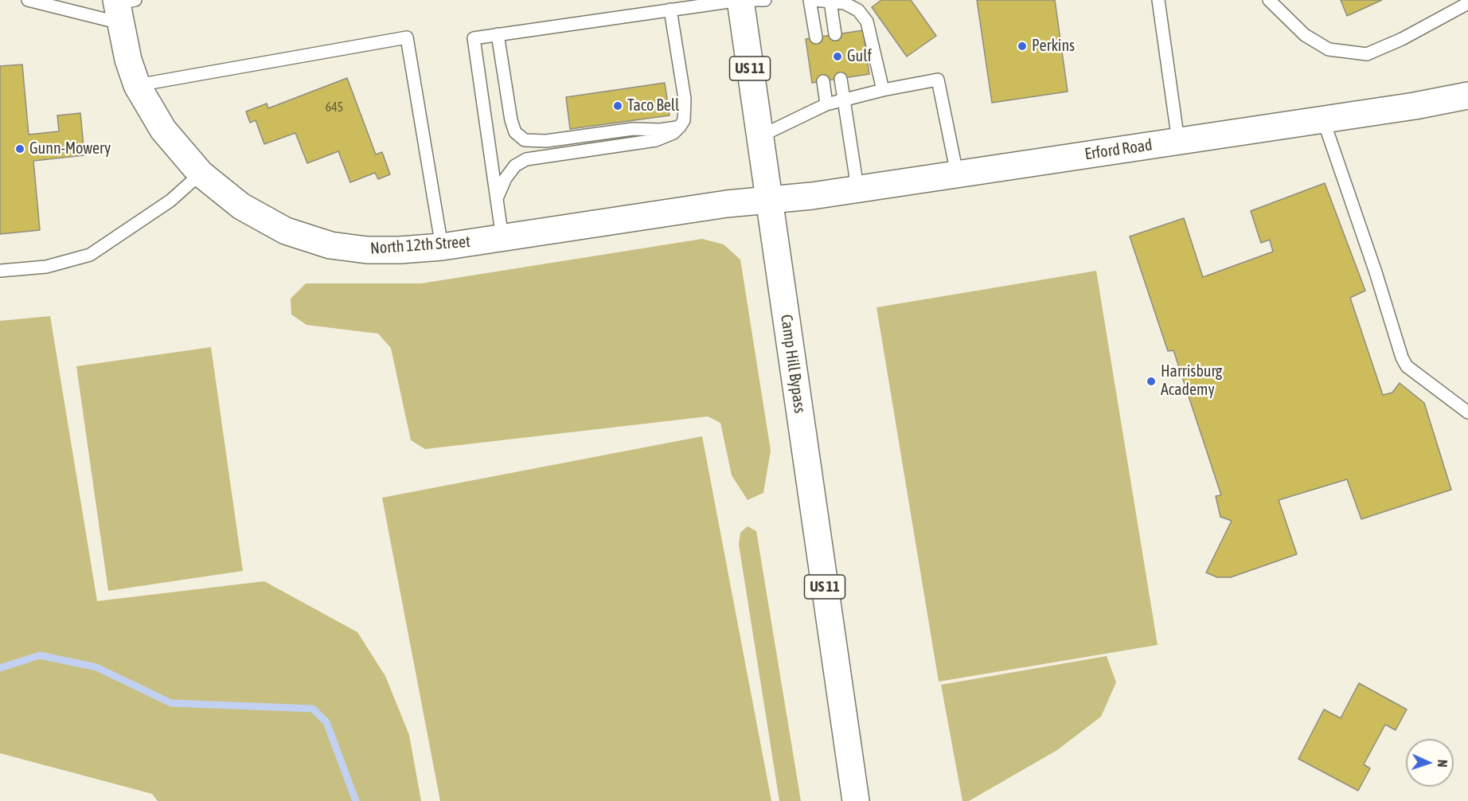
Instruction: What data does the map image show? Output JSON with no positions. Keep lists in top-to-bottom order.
{
  "streets": {
    "main road": [
      "US 11",
      "Erford Road",
      "North 12th Street",
      "Camp Hill Bypass"
    ]
  },
  "crossings": [
    ["Erford Road", "North 12th Street"],
    ["Erford Road", "Camp Hill Bypass"],
    ["North 12th Street", "Camp Hill Bypass"]
  ],
  "places": [
    "Perkins",
    "Gulf",
    "Taco Bell",
    "Gunn-Mowery",
    "Harrisburg Academy"
  ],
  "house_numbers": ["645"],
  "north": "right"
}
